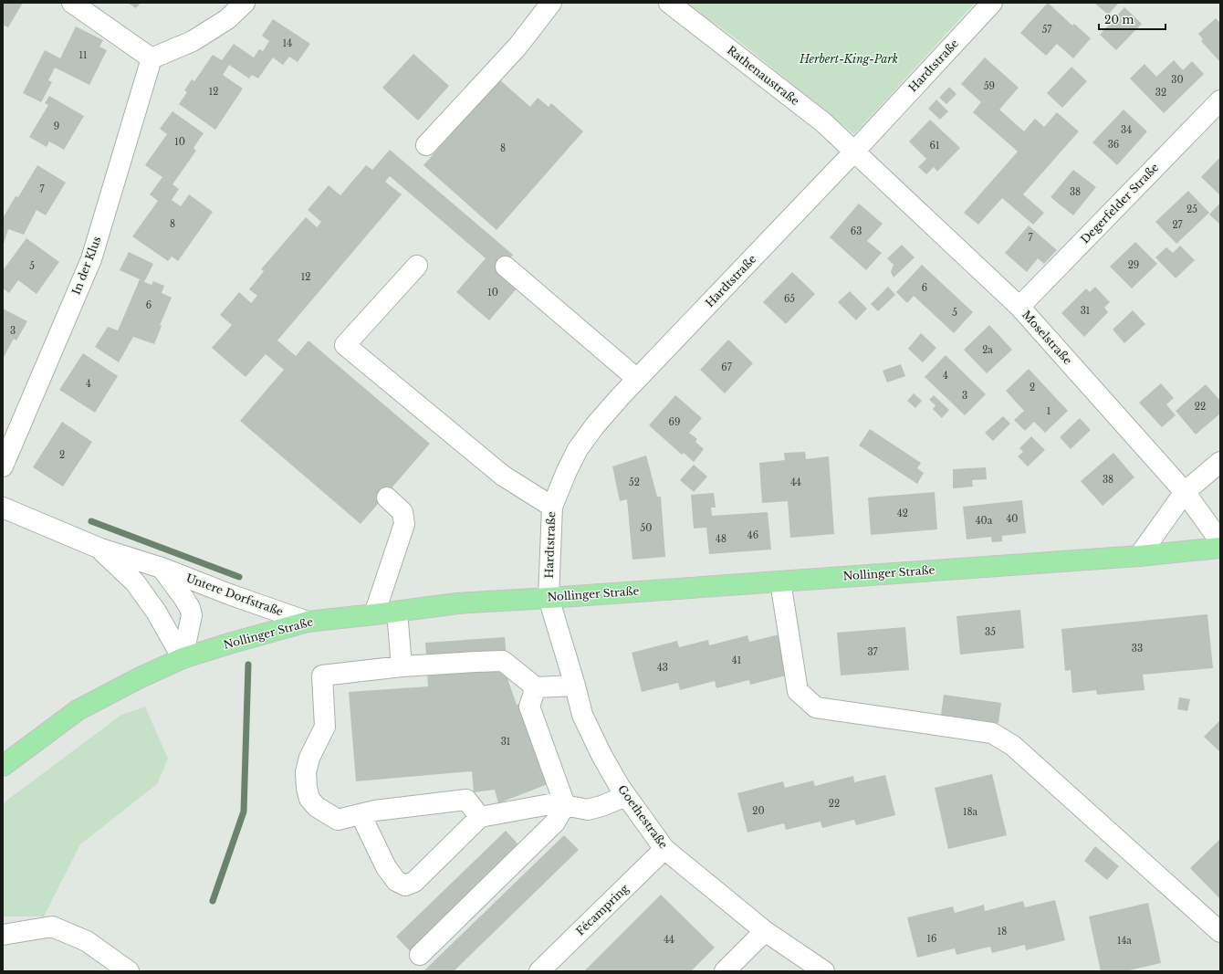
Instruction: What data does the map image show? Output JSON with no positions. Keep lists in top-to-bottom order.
{
  "streets": {
    "main road": ["Nollinger Straße"],
    "street": [
      "Hardtstraße",
      "Rathenaustraße",
      "Degerfelder Straße",
      "In der Klus",
      "Moselstraße",
      "Untere Dorfstraße",
      "Goethestraße",
      "Fécampring"
    ]
  },
  "crossings": [
    ["Hardtstraße", "Rathenaustraße"],
    ["Hardtstraße", "Moselstraße"],
    ["Hardtstraße", "Nollinger Straße"],
    ["Hardtstraße", "Goethestraße"],
    ["Rathenaustraße", "Moselstraße"],
    ["Degerfelder Straße", "Moselstraße"],
    ["Nollinger Straße", "Untere Dorfstraße"],
    ["Nollinger Straße", "Goethestraße"],
    ["Goethestraße", "Fécampring"]
  ],
  "parks": ["Herbert-King-Park"],
  "house_numbers": [
    "57",
    "14",
    "11",
    "30",
    "59",
    "12",
    "32",
    "9",
    "34",
    "10",
    "36",
    "61",
    "8",
    "7",
    "38",
    "25",
    "8",
    "27",
    "63",
    "7",
    "29",
    "5",
    "12",
    "6",
    "10",
    "65",
    "6",
    "31",
    "5",
    "3",
    "2a",
    "67",
    "4",
    "4",
    "2",
    "3",
    "22",
    "1",
    "69",
    "2",
    "38",
    "52",
    "44",
    "42",
    "40",
    "40a",
    "50",
    "46",
    "48",
    "35",
    "33",
    "37",
    "41",
    "43",
    "31",
    "22",
    "20",
    "18a",
    "18",
    "16",
    "44",
    "14a"
  ],
  "scale_bar": "20 m"
}
